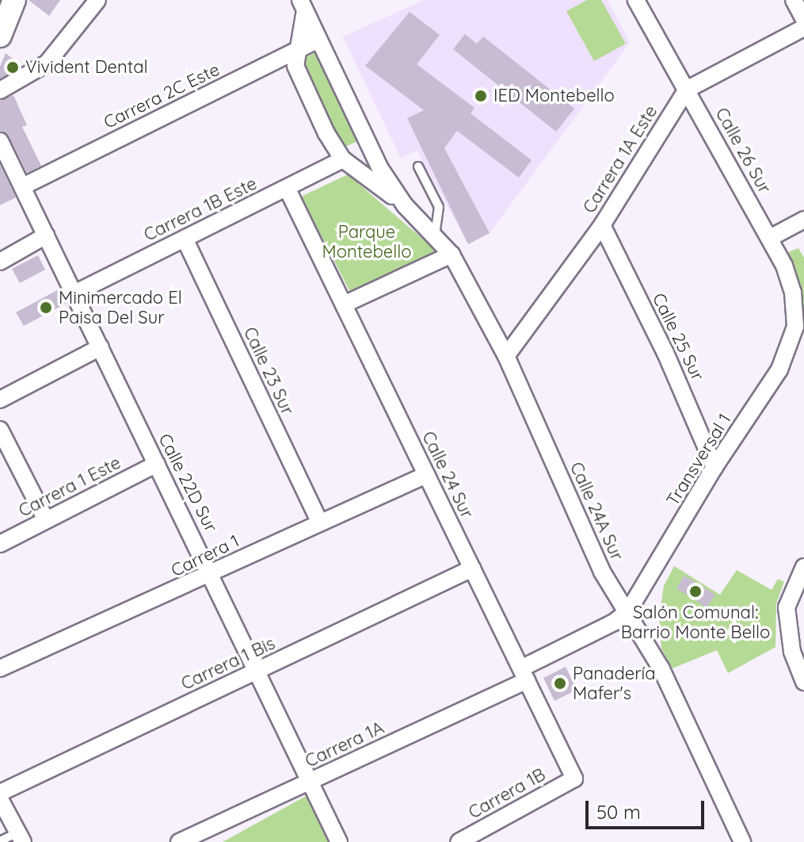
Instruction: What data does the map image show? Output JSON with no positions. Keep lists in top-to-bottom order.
{
  "streets": {
    "street": [
      "Carrera 2C Este",
      "Calle 26 Sur",
      "Carrera 1A Este",
      "Carrera 1B Este",
      "Calle 25 Sur",
      "Calle 23 Sur",
      "Transversal 1",
      "Calle 24 Sur",
      "Calle 22D Sur",
      "Carrera 1 Este",
      "Calle 24A Sur",
      "Carrera 1",
      "Carrera 1 Bis",
      "Carrera 1A",
      "Carrera 1B"
    ]
  },
  "crossings": [
    ["Carrera 2C Este", "Calle 22D Sur"],
    ["Carrera 2C Este", "Calle 24A Sur"],
    ["Calle 26 Sur", "Carrera 1A Este"],
    ["Calle 26 Sur", "Transversal 1"],
    ["Carrera 1A Este", "Calle 25 Sur"],
    ["Carrera 1A Este", "Calle 24A Sur"],
    ["Carrera 1B Este", "Calle 23 Sur"],
    ["Carrera 1B Este", "Calle 24 Sur"],
    ["Carrera 1B Este", "Calle 22D Sur"],
    ["Carrera 1B Este", "Calle 24A Sur"],
    ["Calle 25 Sur", "Transversal 1"],
    ["Calle 23 Sur", "Carrera 1"],
    ["Transversal 1", "Calle 24A Sur"],
    ["Transversal 1", "Carrera 1A"],
    ["Calle 24 Sur", "Carrera 1"],
    ["Calle 24 Sur", "Carrera 1 Bis"],
    ["Calle 24 Sur", "Carrera 1A"],
    ["Calle 24 Sur", "Carrera 1B"],
    ["Calle 22D Sur", "Carrera 1 Este"],
    ["Calle 22D Sur", "Carrera 1"],
    ["Calle 22D Sur", "Carrera 1 Bis"],
    ["Calle 22D Sur", "Carrera 1A"],
    ["Calle 24A Sur", "Carrera 1A"]
  ],
  "parks": ["Parque Montebello"],
  "places": [
    "Vivident Dental",
    "IED Montebello",
    "Minimercado El Paisa Del Sur",
    "Salón Comunal: Barrio Monte Bello",
    "Panadería Mafer's"
  ],
  "scale_bar": "50 m"
}
